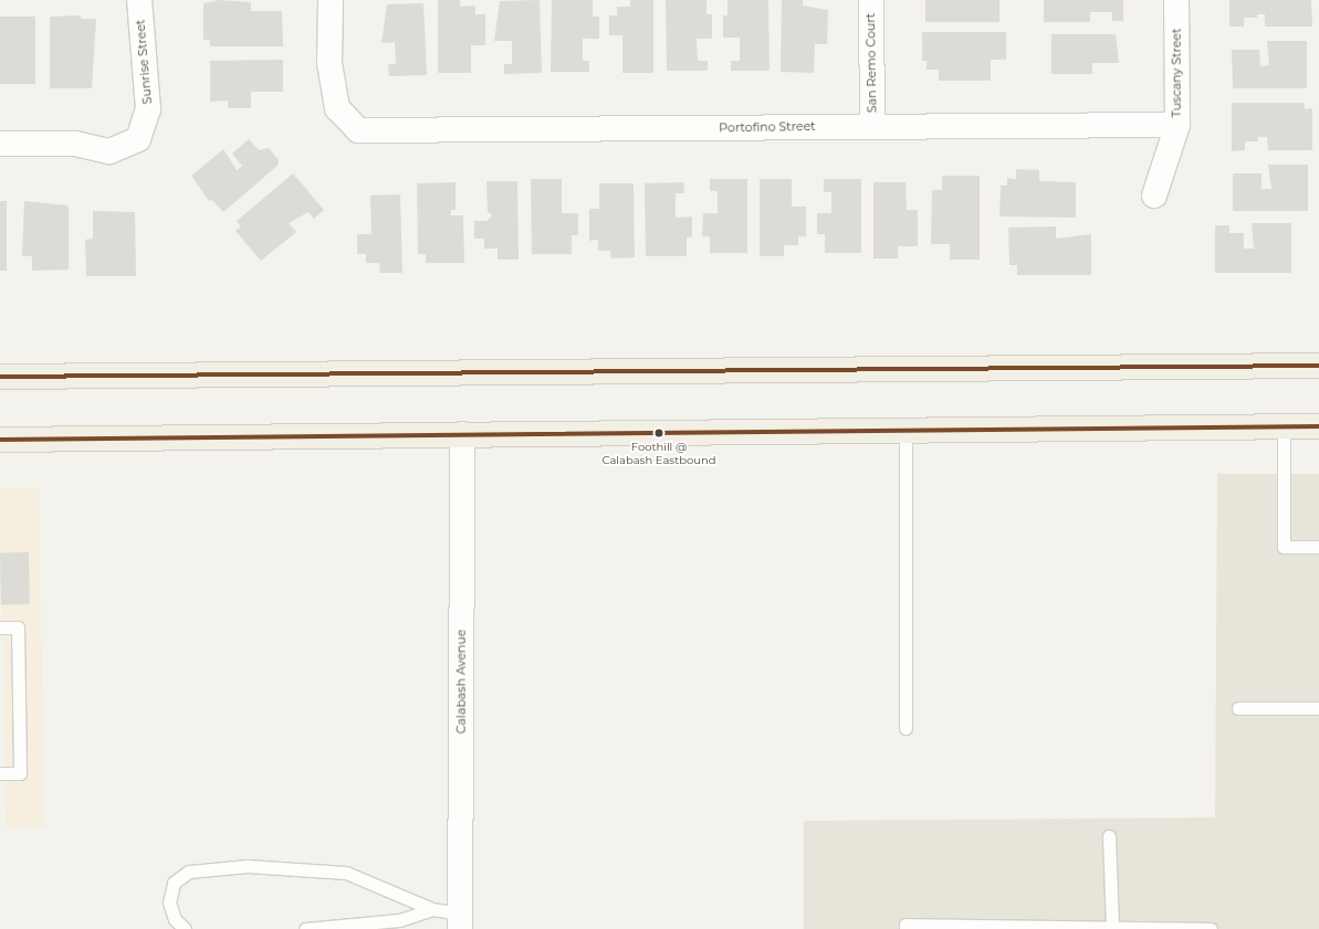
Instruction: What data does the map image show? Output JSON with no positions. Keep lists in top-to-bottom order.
{
  "streets": {
    "street": [
      "Sunrise Street",
      "San Remo Court",
      "Tuscany Street",
      "Portofino Street",
      "Calabash Avenue"
    ]
  },
  "crossings": [
    ["San Remo Court", "Portofino Street"],
    ["Tuscany Street", "Portofino Street"]
  ],
  "places": ["Foothill @ Calabash Eastbound"]
}
